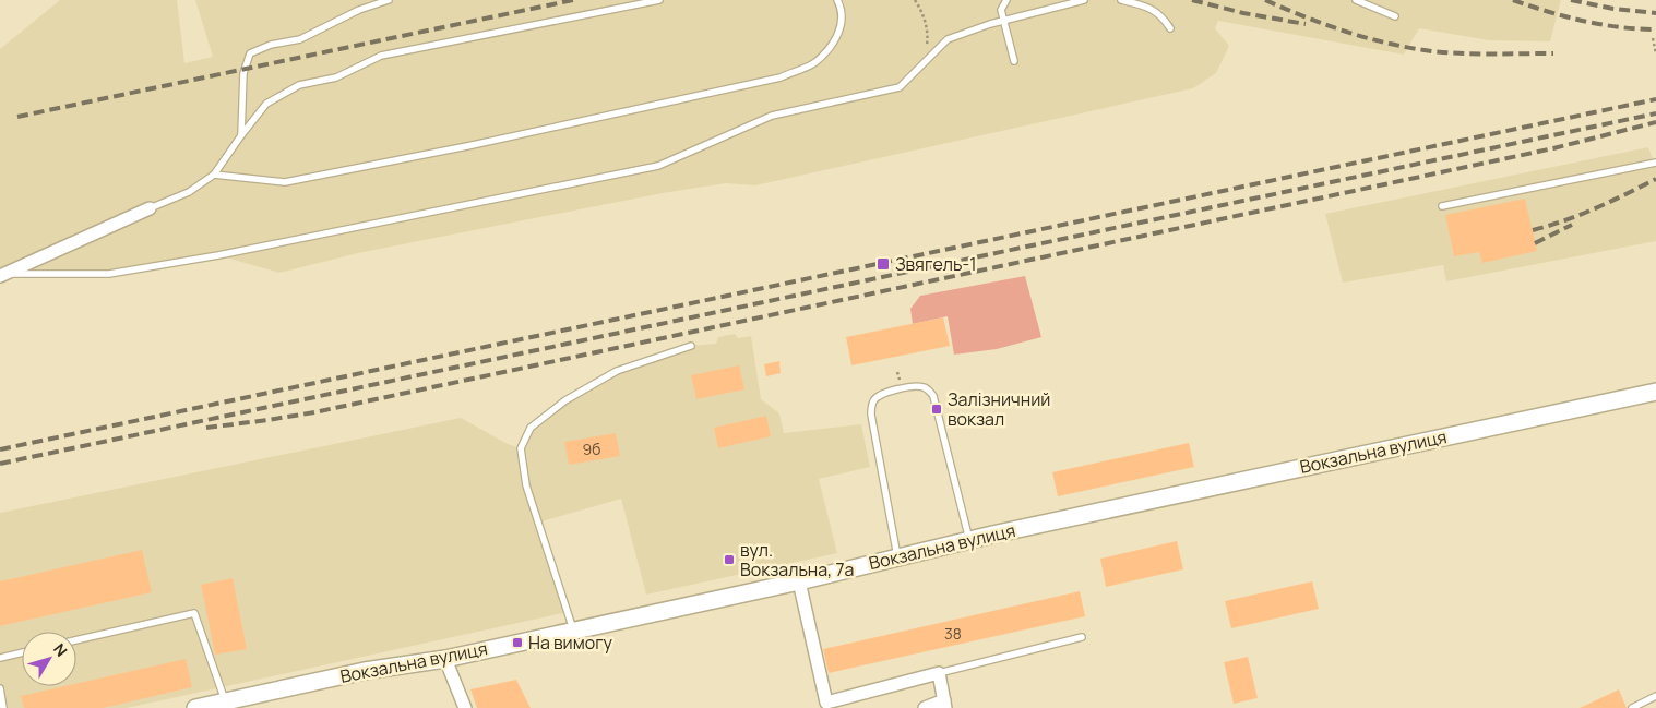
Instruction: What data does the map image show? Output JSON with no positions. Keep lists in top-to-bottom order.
{
  "streets": {
    "street": ["Вокзальна вулиця"]
  },
  "places": {
    "transit": [
      "Звягель-1",
      "Залізничний вокзал",
      "вул. Вокзальна, 7а",
      "На вимогу"
    ]
  },
  "house_numbers": ["9б", "38"],
  "north": "top right"
}
